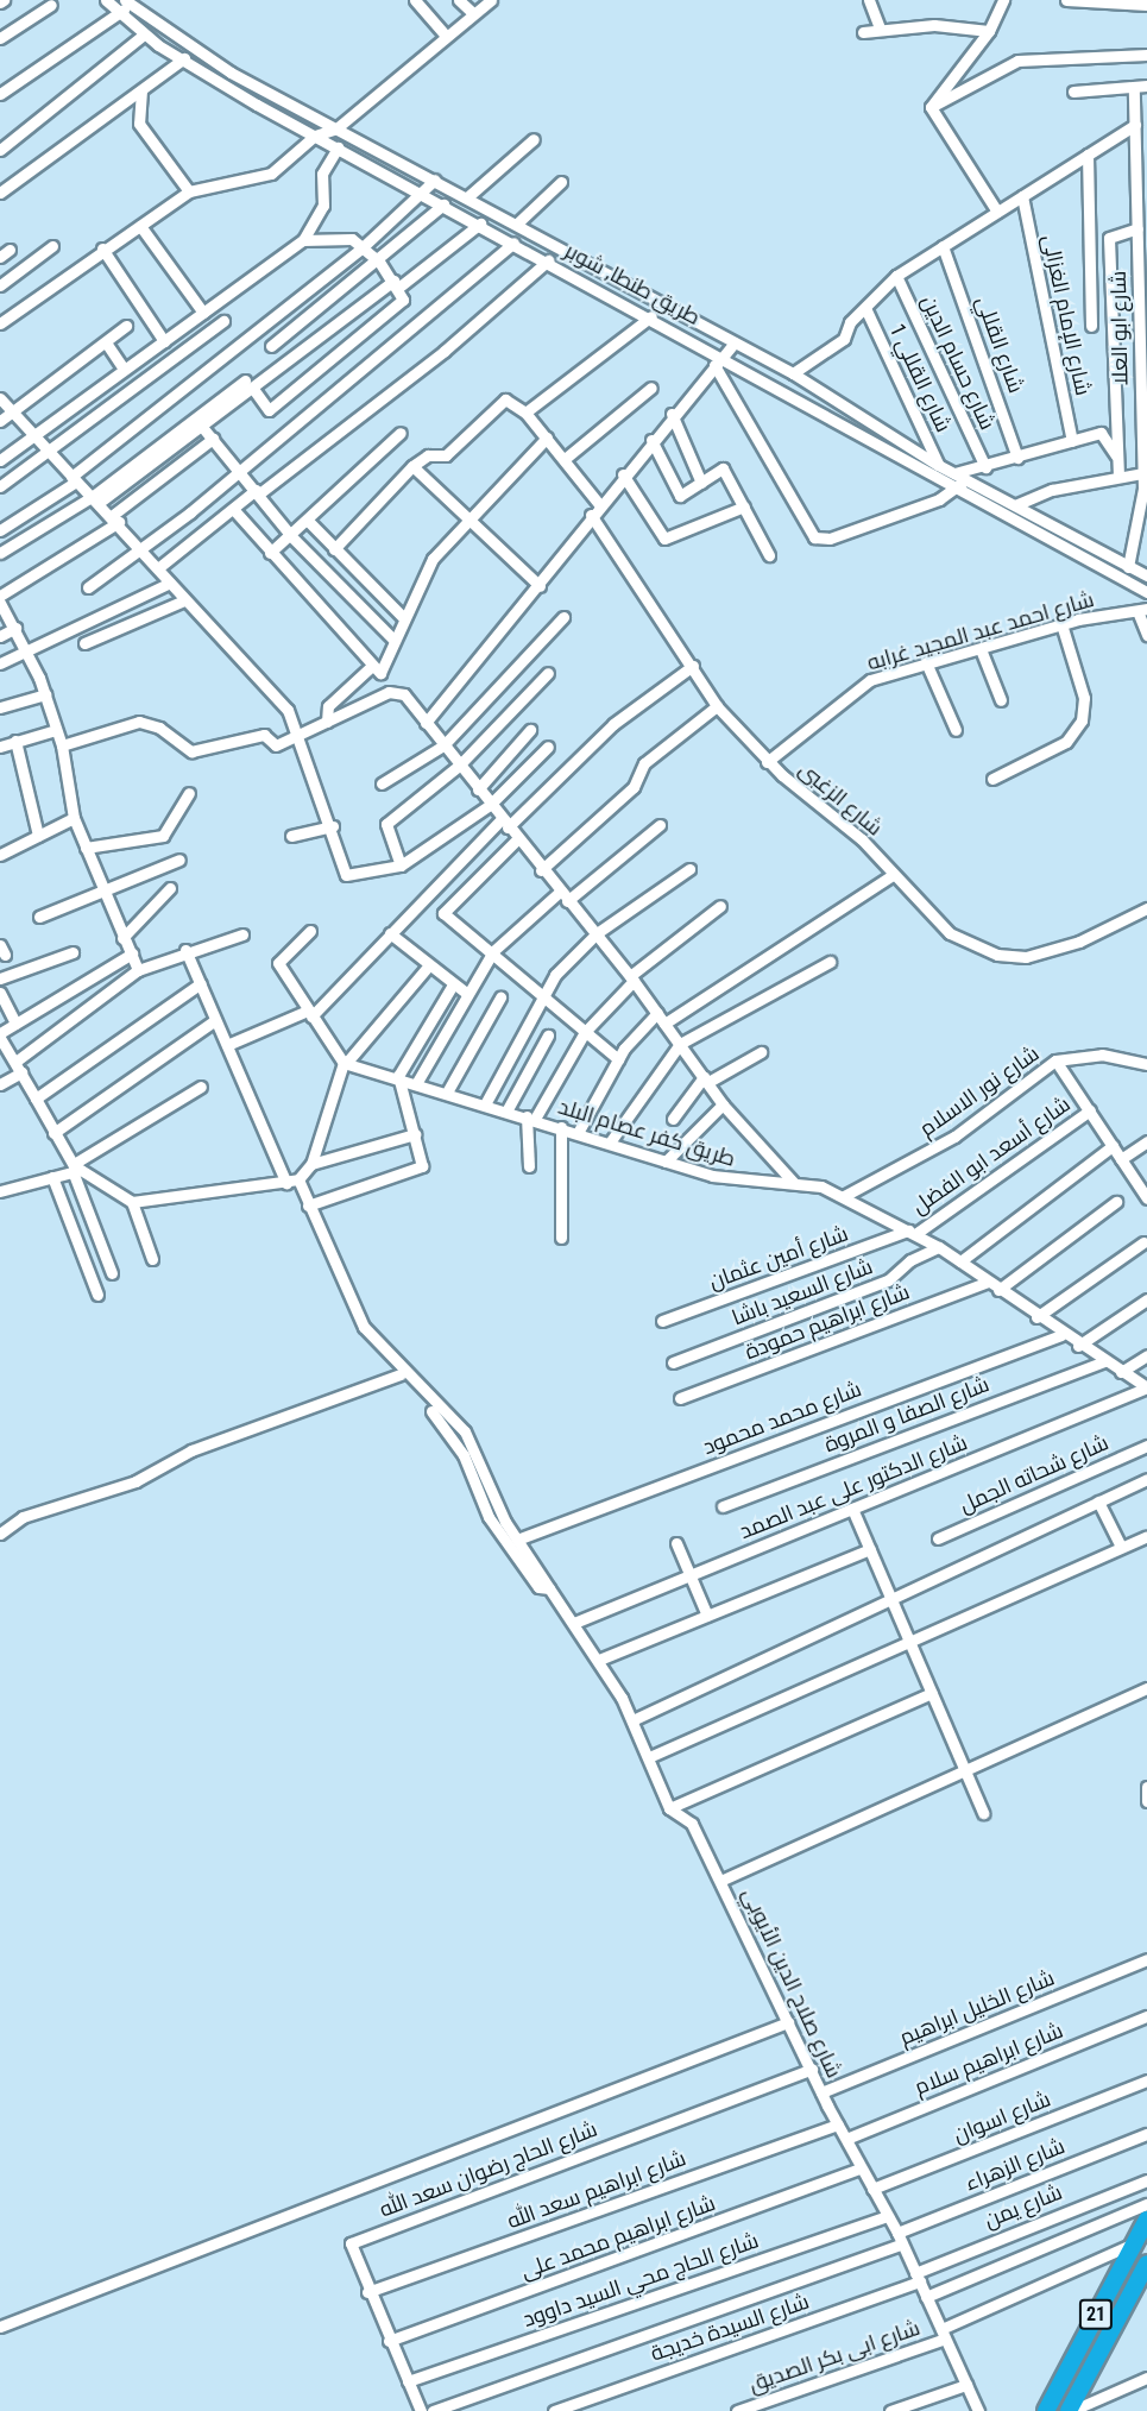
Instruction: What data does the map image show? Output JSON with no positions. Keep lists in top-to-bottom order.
{
  "streets": {
    "highway": ["21"],
    "street": [
      "طريق طنطا, شوبر",
      "شارع الإمام الغزالى",
      "شارع ابو العلا",
      "شارع القللي",
      "شارع حسام الدين",
      "شارع القللي 1",
      "شارع احمد عبد المجيد غرابه",
      "شارع الزغبى",
      "شارع نور الاسلام",
      "طريق كفر عصام البلد",
      "شارع أسعد ابو الفضل",
      "شارع أمين عثمان",
      "شارع السعيد باشا",
      "شارع ابراهيم حمودة",
      "شارع الصفا و المروة",
      "شارع محمد محمود",
      "شارع شحاته الجمل",
      "شارع الدكتور على عبد الصمد",
      "شارع صلاح الدين الأيوبي",
      "شارع الخليل ابراهيم",
      "شارع ابراهيم سلام",
      "شارع اسوان",
      "شارع الزهراء",
      "شارع الحاج رضوان سعد الله",
      "شارع ابراهيم سعد الله",
      "شارع يمن",
      "شارع ابراهيم محمد على",
      "شارع الحاج محي السيد داوود",
      "شارع السيدة خديجة",
      "شارع ابى بكر الصديق"
    ]
  },
  "crossings": [
    ["طريق طنطا, شوبر", "شارع ابو العلا"],
    ["طريق طنطا, شوبر", "شارع القللي 1"],
    ["شارع احمد عبد المجيد غرابه", "شارع الزغبى"],
    ["شارع نور الاسلام", "طريق كفر عصام البلد"],
    ["طريق كفر عصام البلد", "شارع أسعد ابو الفضل"],
    ["طريق كفر عصام البلد", "شارع أمين عثمان"],
    ["طريق كفر عصام البلد", "شارع السعيد باشا"],
    ["طريق كفر عصام البلد", "شارع ابراهيم حمودة"],
    ["طريق كفر عصام البلد", "شارع الصفا و المروة"],
    ["طريق كفر عصام البلد", "شارع محمد محمود"],
    ["طريق كفر عصام البلد", "شارع الدكتور على عبد الصمد"],
    ["شارع أسعد ابو الفضل", "شارع أمين عثمان"],
    ["شارع صلاح الدين الأيوبي", "شارع الخليل ابراهيم"],
    ["شارع صلاح الدين الأيوبي", "شارع ابراهيم سلام"],
    ["شارع صلاح الدين الأيوبي", "شارع اسوان"],
    ["شارع صلاح الدين الأيوبي", "شارع الزهراء"],
    ["شارع صلاح الدين الأيوبي", "شارع الحاج رضوان سعد الله"],
    ["شارع صلاح الدين الأيوبي", "شارع ابراهيم سعد الله"],
    ["شارع صلاح الدين الأيوبي", "شارع يمن"],
    ["شارع صلاح الدين الأيوبي", "شارع ابراهيم محمد على"],
    ["شارع صلاح الدين الأيوبي", "شارع الحاج محي السيد داوود"],
    ["شارع صلاح الدين الأيوبي", "شارع السيدة خديجة"],
    ["شارع صلاح الدين الأيوبي", "شارع ابى بكر الصديق"],
    ["شارع الحاج رضوان سعد الله", "شارع ابراهيم سعد الله"],
    ["شارع الحاج رضوان سعد الله", "شارع ابراهيم محمد على"],
    ["شارع الحاج رضوان سعد الله", "شارع الحاج محي السيد داوود"],
    ["شارع يمن", "شارع السيدة خديجة"],
    ["21", "شارع ابى بكر الصديق"]
  ]
}
